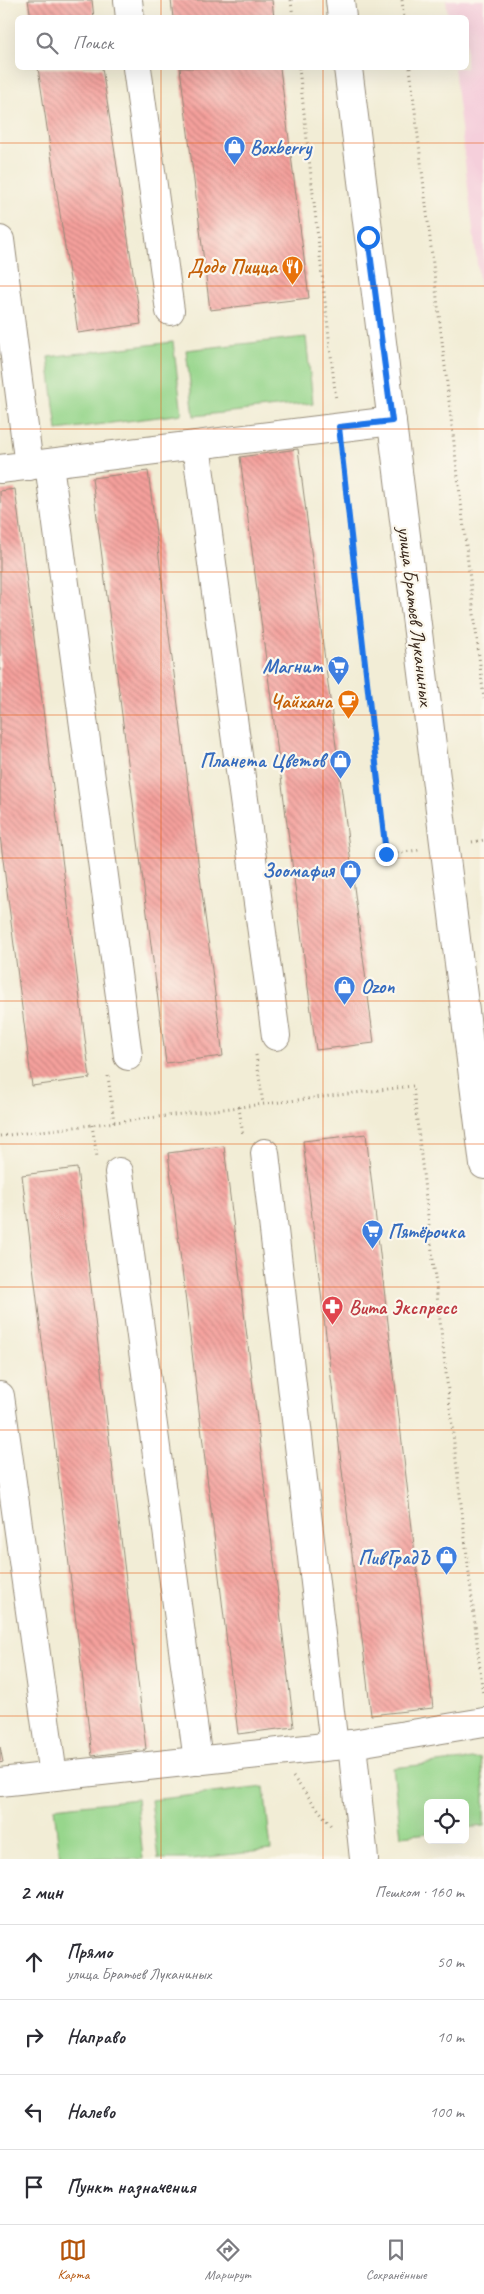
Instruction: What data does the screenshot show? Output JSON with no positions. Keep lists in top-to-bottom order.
{
  "streets": {
    "street": ["улица Братьев Луканиных"]
  },
  "places": {
    "shop": [
      "Boxberry",
      "Планета Цветов",
      "Зоомафия",
      "Ozon",
      "ПивГрадЪ"
    ],
    "restaurant": ["Додо Пицца"],
    "supermarket": ["Магнит", "Пятёрочка"],
    "cafe": ["Чайхана"],
    "pharmacy": ["Вита Экспресс"]
  },
  "page": {
    "search": "Поиск",
    "heading": ["2 мин", "Пешком · 160 m"],
    "list": [
      ["Прямо", "улица Братьев Луканиных", "50 m"],
      ["Направо", "10 m"],
      ["Налево", "100 m"],
      "Пункт назначения"
    ],
    "nav": ["Карта", "Маршрут", "Сохранённые"]
  }
}
